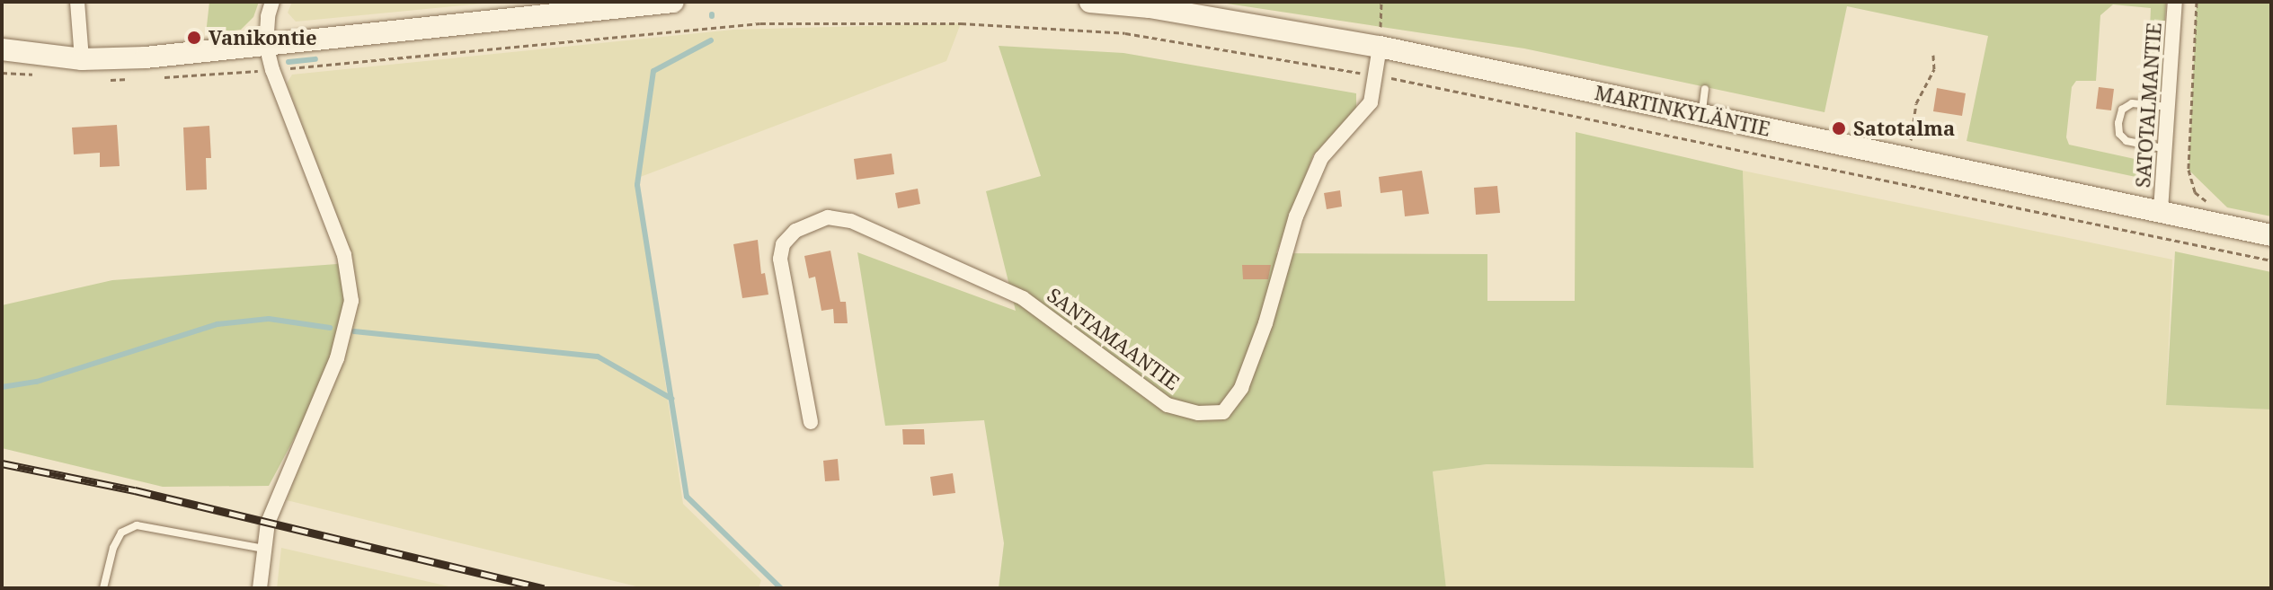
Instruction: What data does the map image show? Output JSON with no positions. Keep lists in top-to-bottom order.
{
  "streets": {
    "street": ["SATOTALMANTIE", "MARTINKYLÄNTIE", "SANTAMAANTIE"]
  },
  "crossings": [
    ["SATOTALMANTIE", "MARTINKYLÄNTIE"],
    ["MARTINKYLÄNTIE", "SANTAMAANTIE"]
  ],
  "places": ["Vanikontie", "Satotalma"]
}
